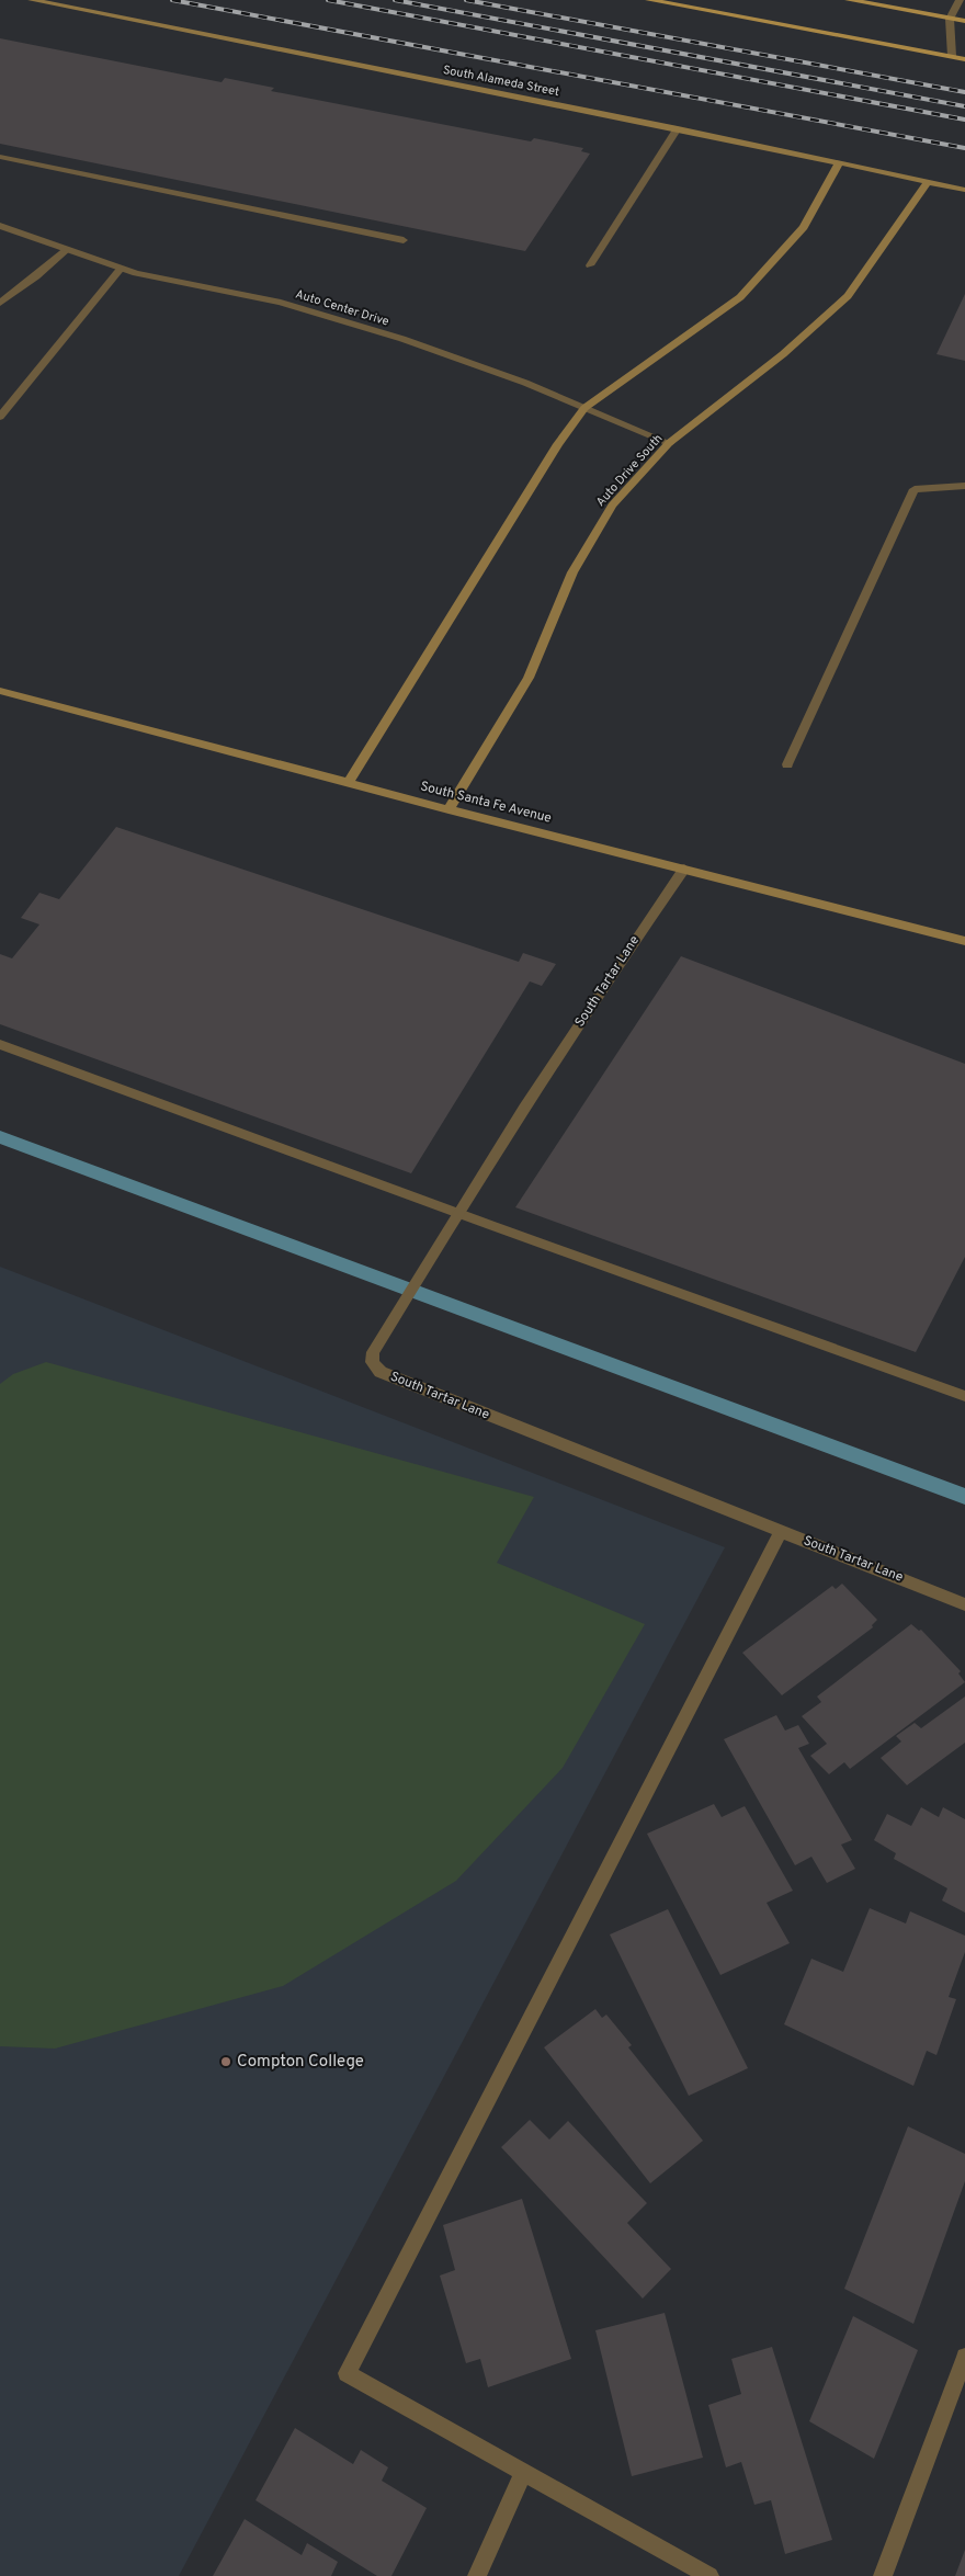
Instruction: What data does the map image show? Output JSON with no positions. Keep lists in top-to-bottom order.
{
  "streets": {
    "street": [
      "South Alameda Street",
      "Auto Center Drive",
      "Auto Drive South",
      "South Santa Fe Avenue",
      "South Tartar Lane"
    ]
  },
  "crossings": [
    ["South Alameda Street", "Auto Drive South"],
    ["Auto Center Drive", "Auto Drive South"],
    ["Auto Drive South", "South Santa Fe Avenue"],
    ["South Santa Fe Avenue", "South Tartar Lane"]
  ],
  "places": ["Compton College"]
}
